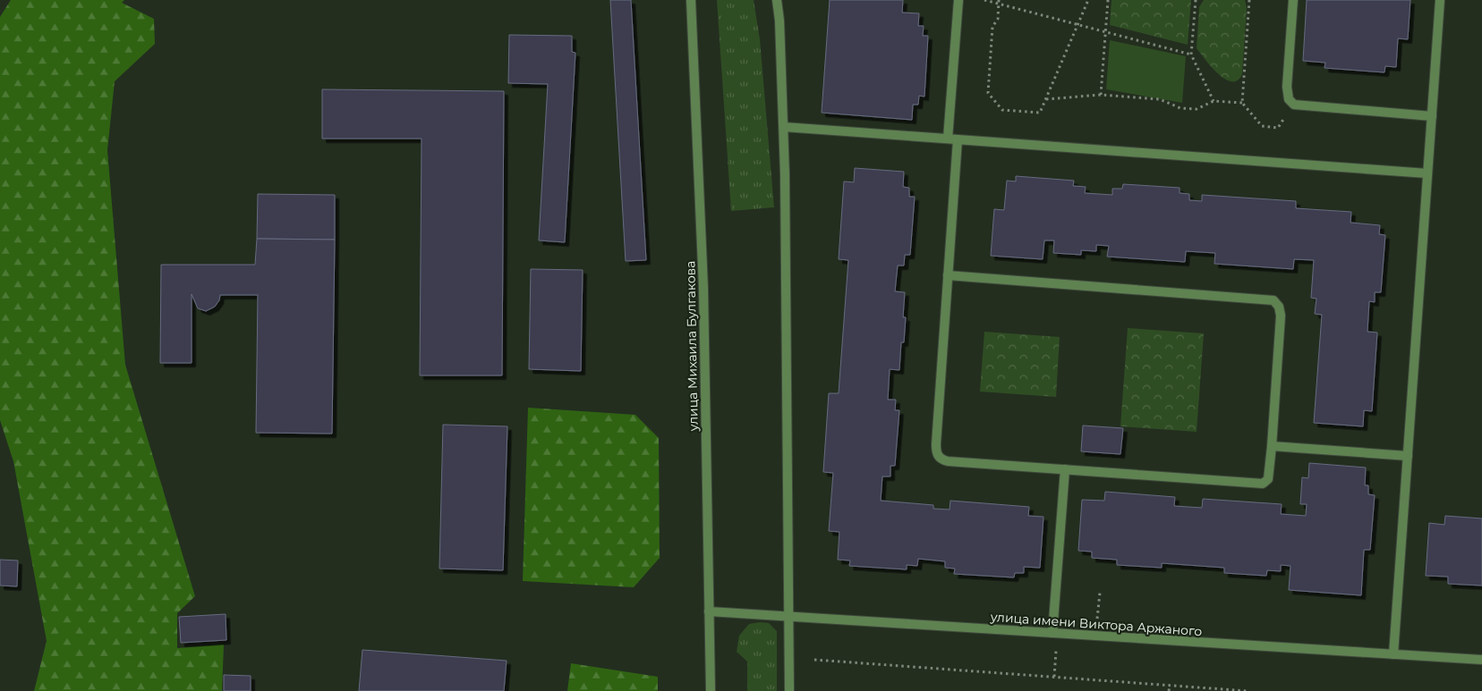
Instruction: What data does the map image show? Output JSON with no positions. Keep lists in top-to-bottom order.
{
  "streets": {
    "street": ["улица Михаила Булгакова", "улица имени Виктора Аржаного"]
  },
  "crossings": [
    ["улица Михаила Булгакова", "улица имени Виктора Аржаного"]
  ]
}
